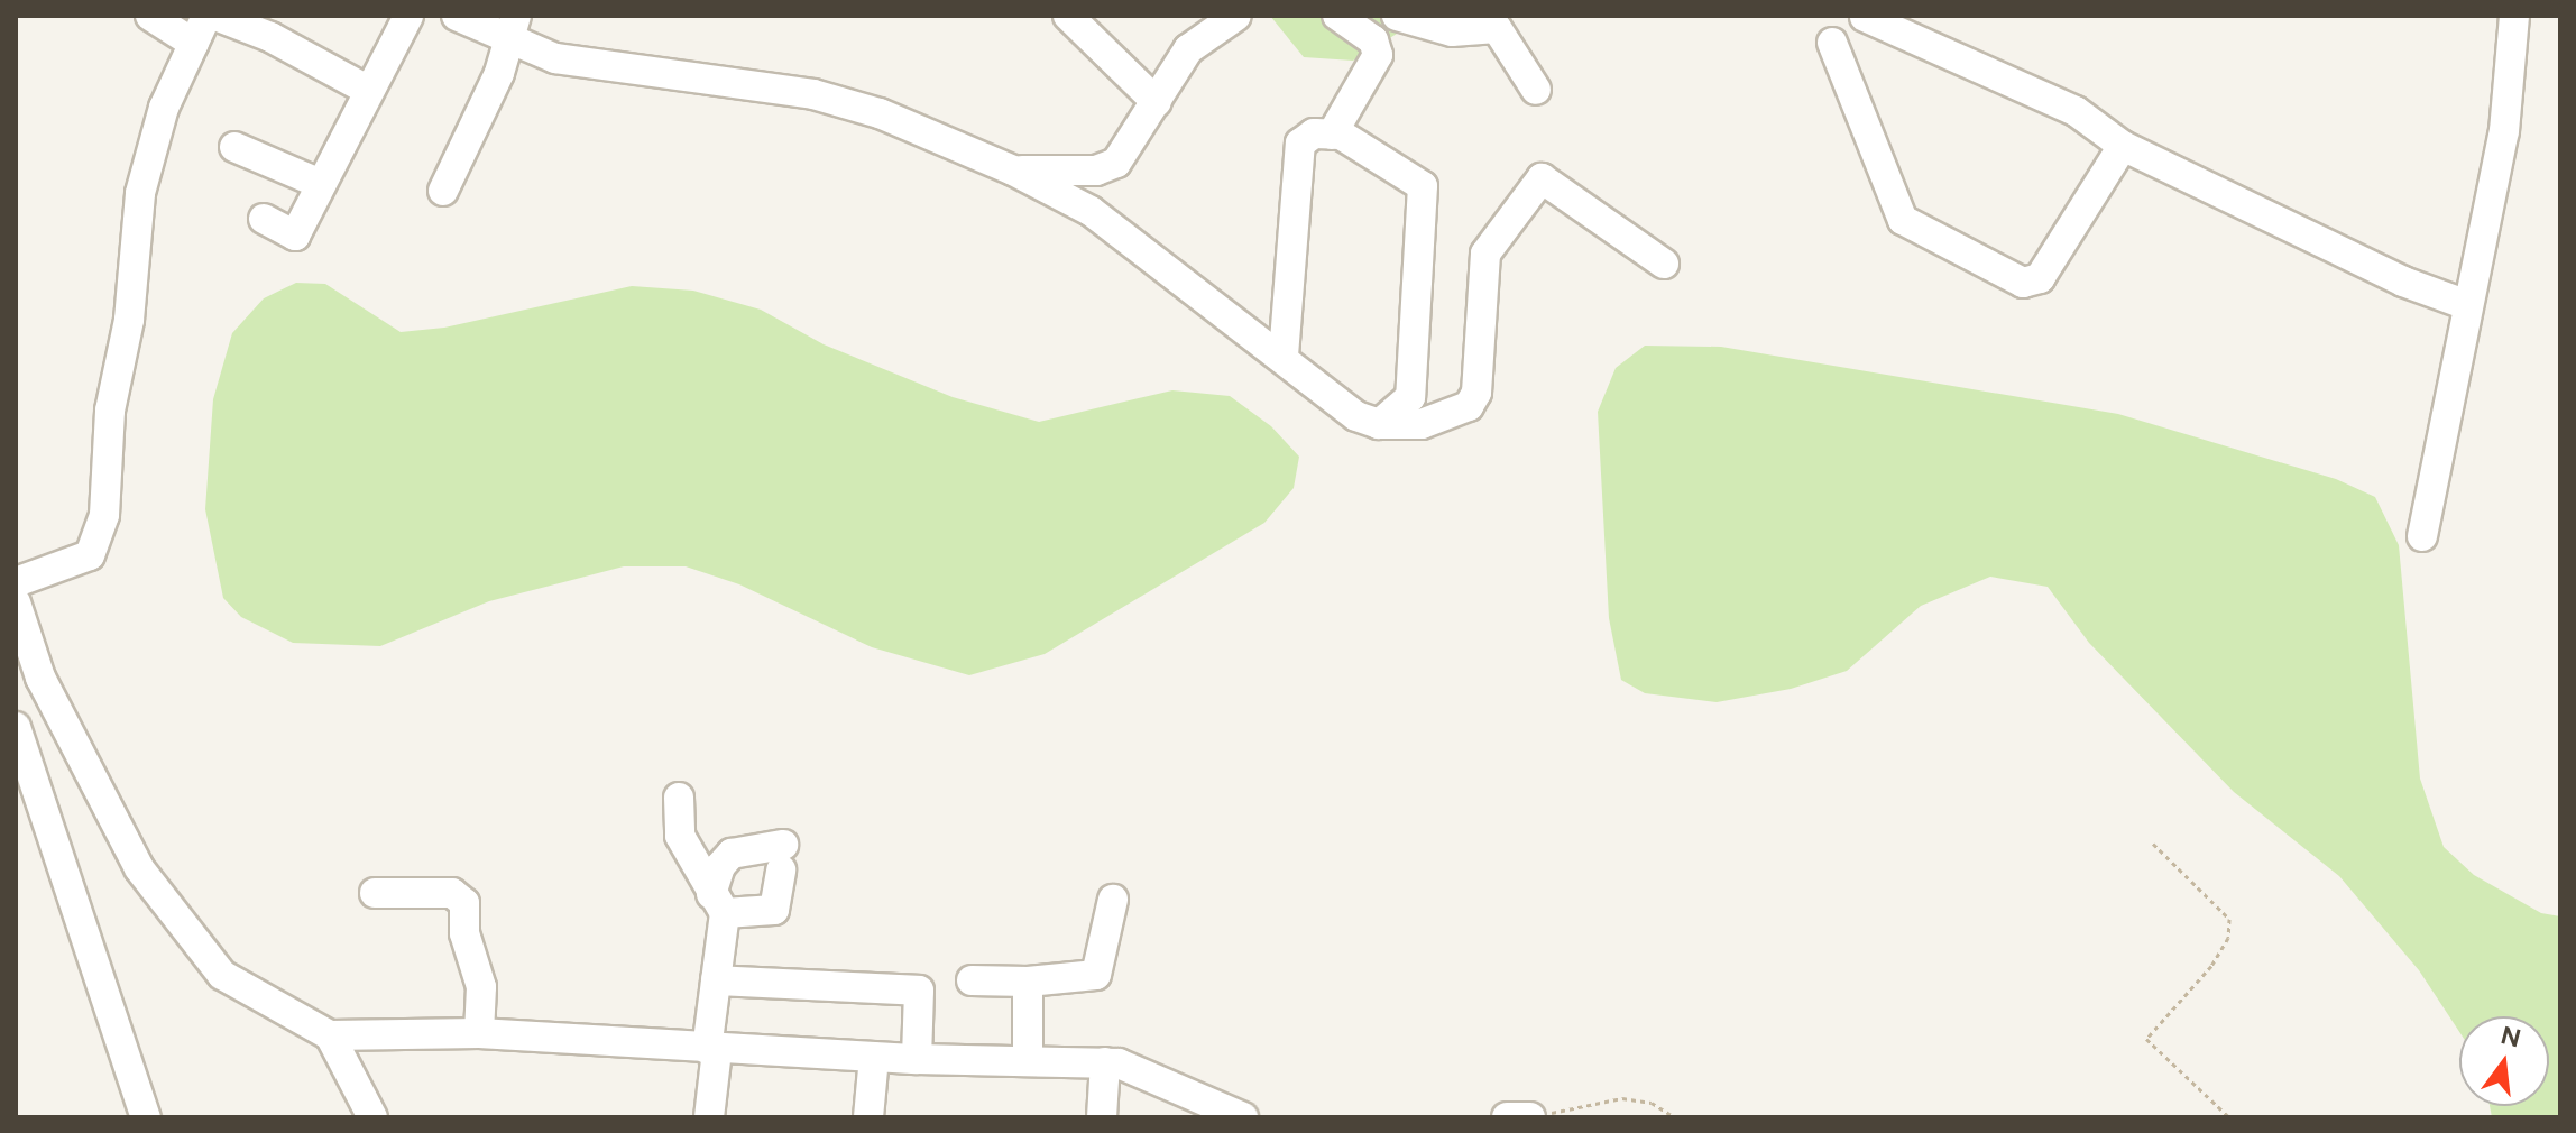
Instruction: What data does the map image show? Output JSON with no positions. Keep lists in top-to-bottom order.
{
  "north": "top"
}
